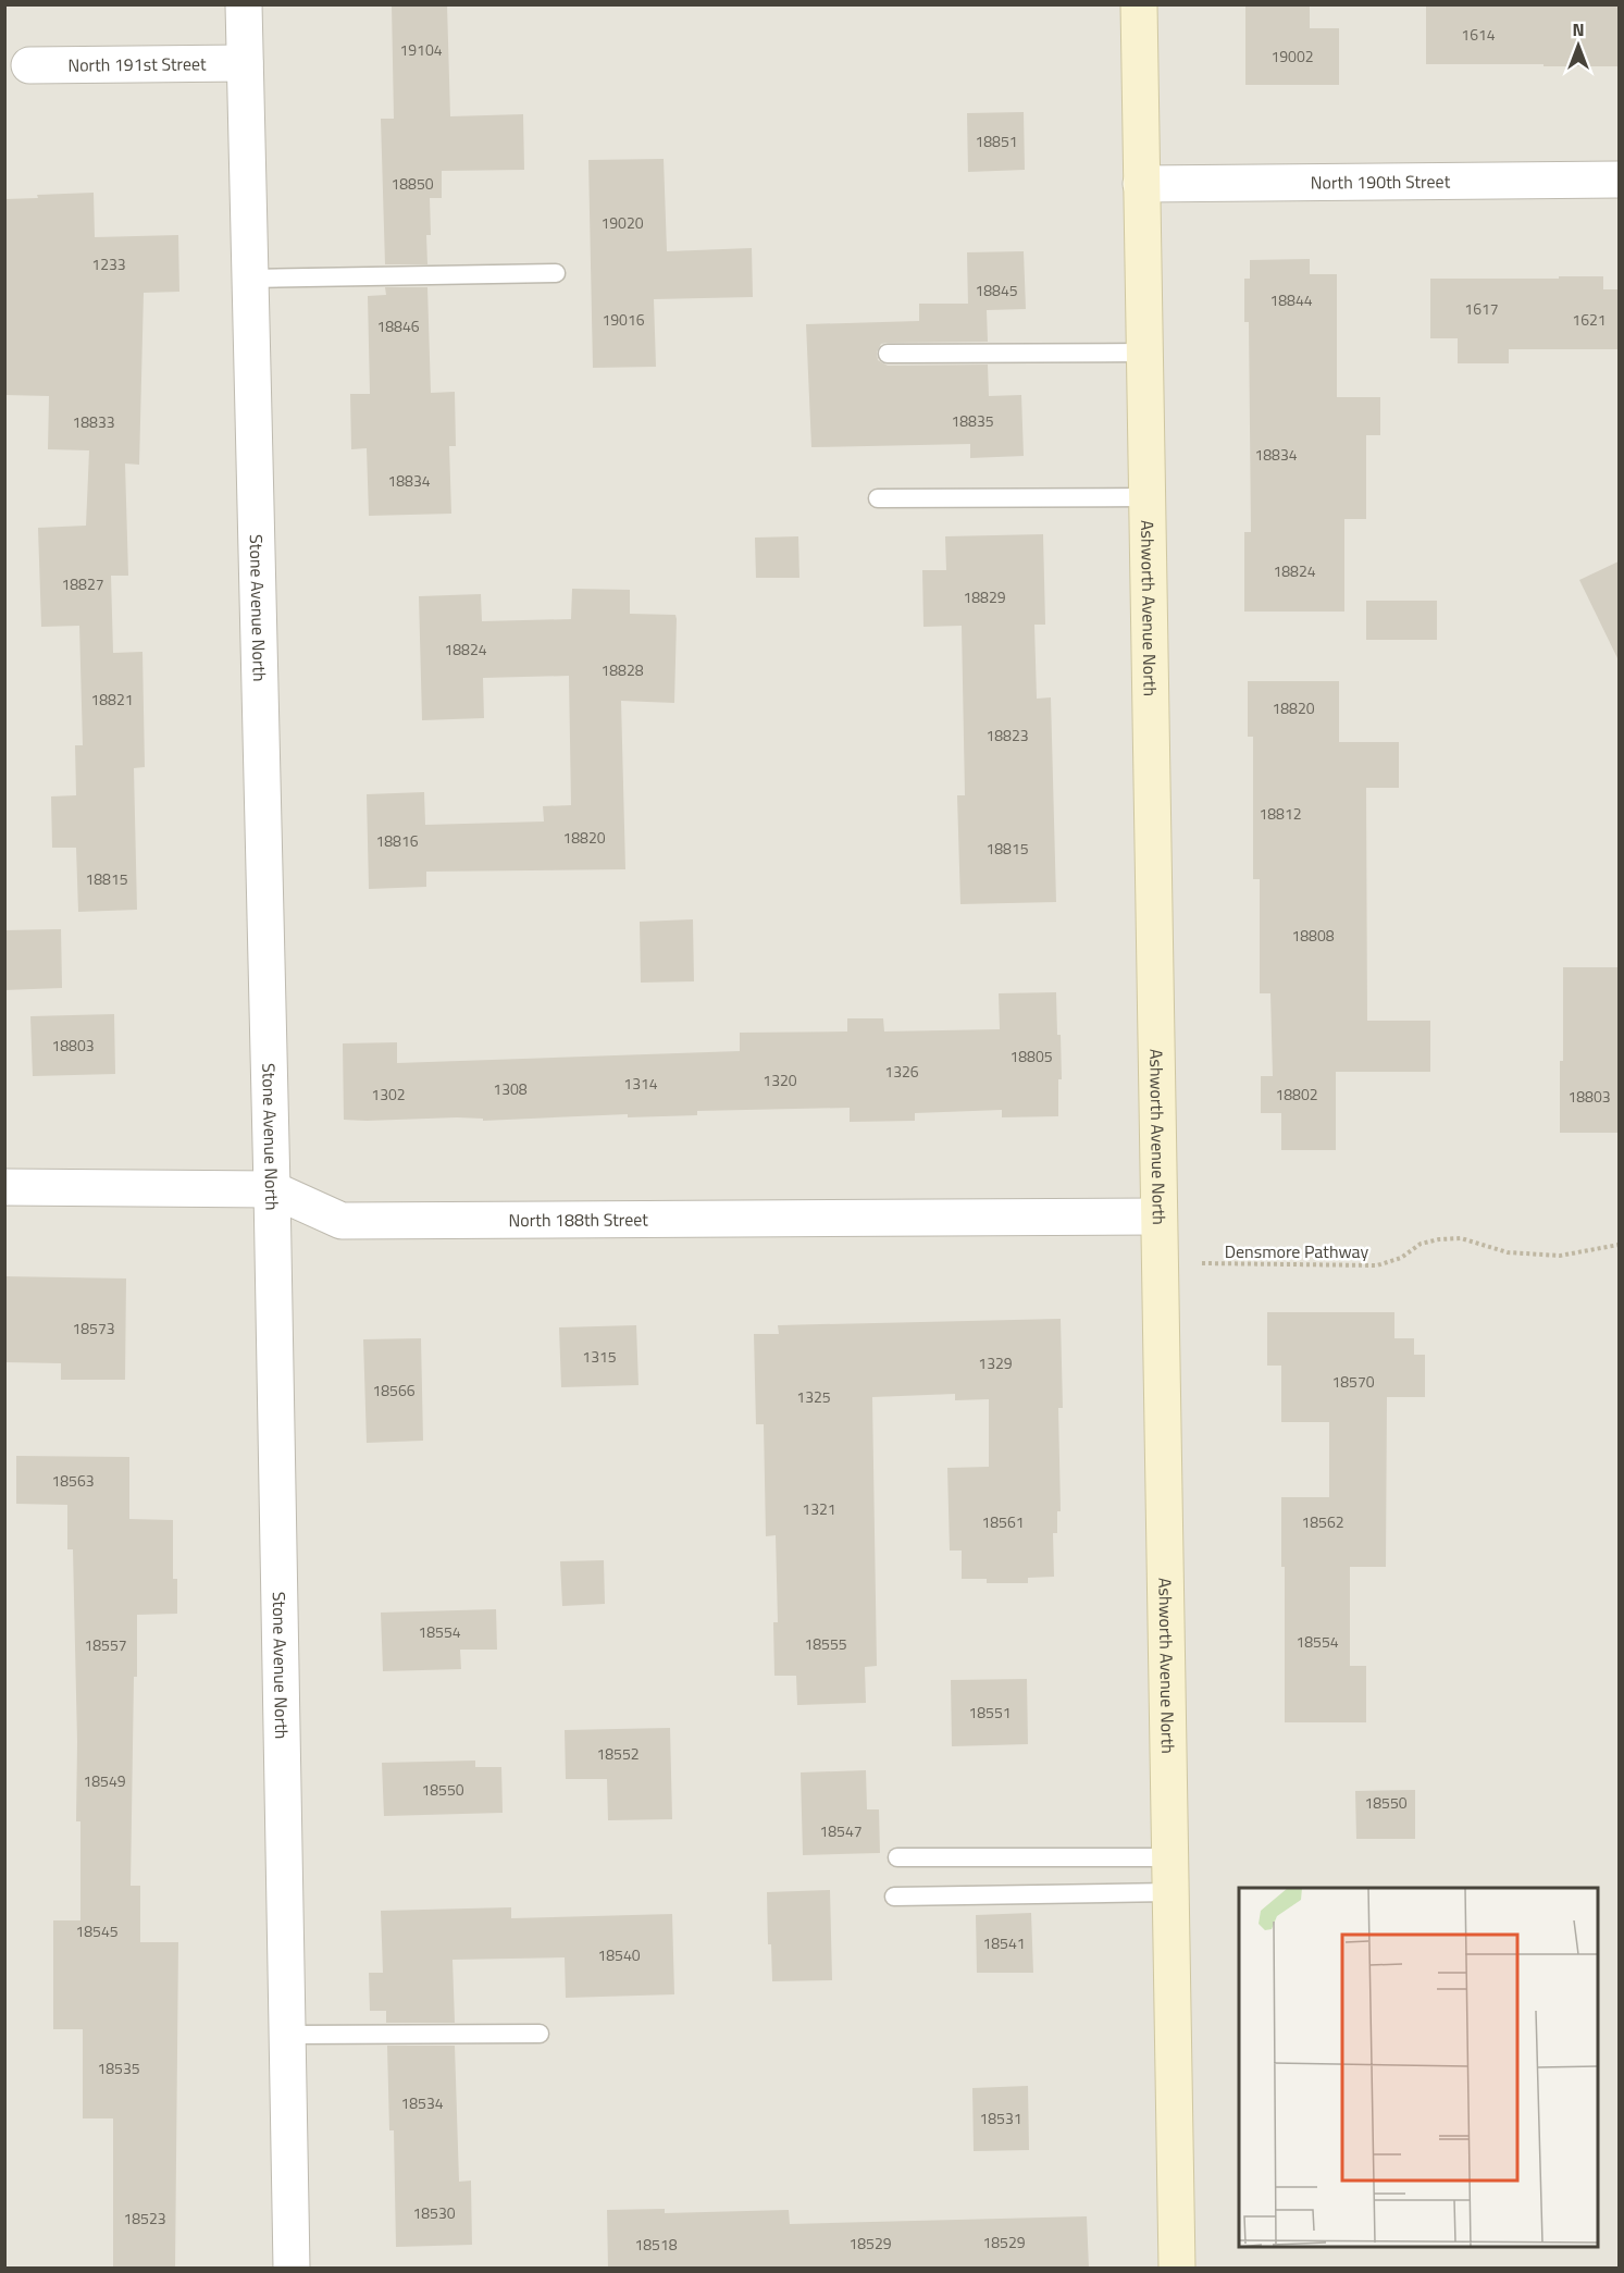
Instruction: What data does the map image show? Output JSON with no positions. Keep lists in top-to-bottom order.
{
  "streets": {
    "street": [
      "North 191st Street",
      "North 190th Street",
      "Stone Avenue North",
      "Ashworth Avenue North",
      "North 188th Street"
    ],
    "path": ["Densmore Pathway"]
  },
  "crossings": [
    ["North 191st Street", "Stone Avenue North"],
    ["North 190th Street", "Ashworth Avenue North"],
    ["Stone Avenue North", "North 188th Street"],
    ["Ashworth Avenue North", "North 188th Street"],
    ["Ashworth Avenue North", "Densmore Pathway"]
  ],
  "house_numbers": [
    "1614",
    "19104",
    "19002",
    "18851",
    "18850",
    "19020",
    "1233",
    "18845",
    "18844",
    "1617",
    "19016",
    "1621",
    "18846",
    "18835",
    "18833",
    "18834",
    "18834",
    "18824",
    "18827",
    "18829",
    "18824",
    "18828",
    "18821",
    "18820",
    "18823",
    "18812",
    "18820",
    "18816",
    "18815",
    "18815",
    "18808",
    "18803",
    "18805",
    "1326",
    "1320",
    "1314",
    "1308",
    "1302",
    "18802",
    "18803",
    "18573",
    "1315",
    "1329",
    "18570",
    "18566",
    "1325",
    "18563",
    "1321",
    "18561",
    "18562",
    "18554",
    "18554",
    "18555",
    "18557",
    "18551",
    "18552",
    "18549",
    "18550",
    "18550",
    "18547",
    "18545",
    "18541",
    "18540",
    "18535",
    "18534",
    "18531",
    "18530",
    "18523",
    "18529",
    "18529",
    "18518"
  ],
  "north": "top"
}
